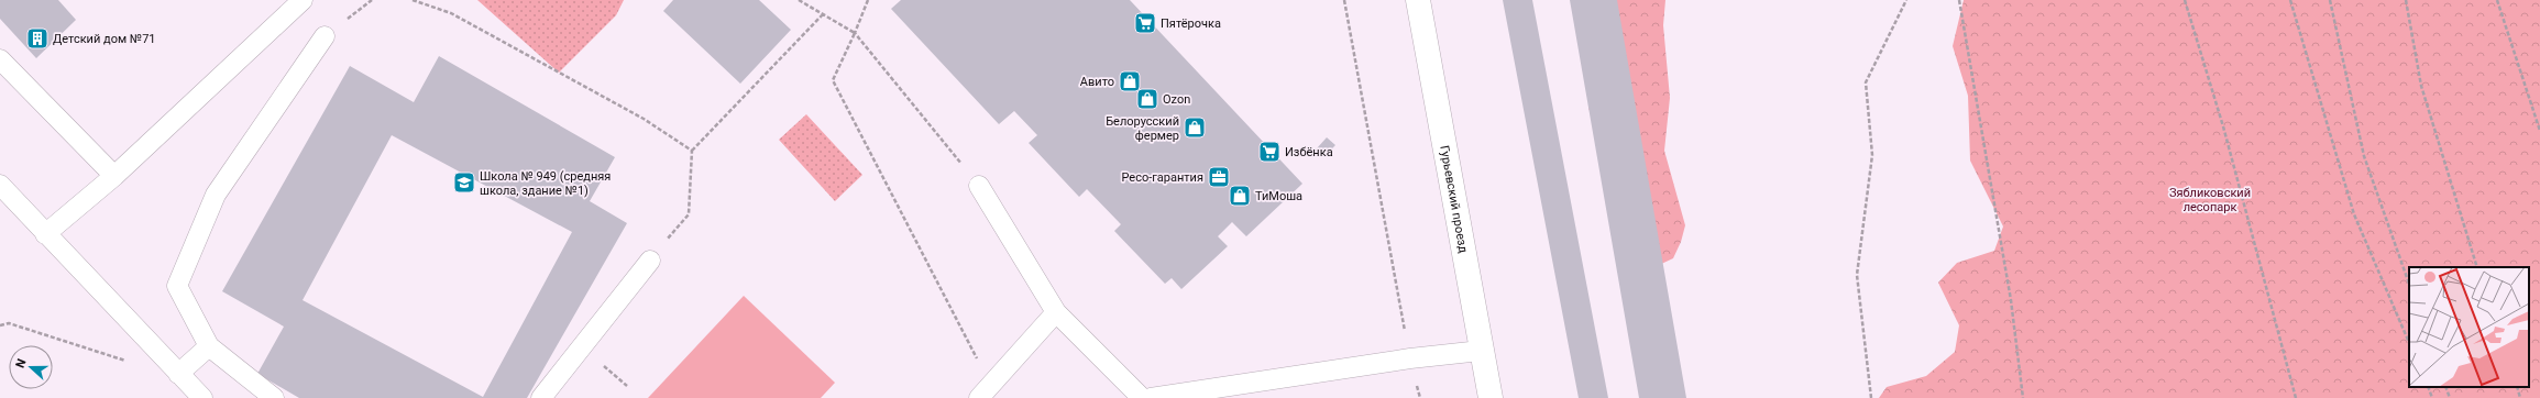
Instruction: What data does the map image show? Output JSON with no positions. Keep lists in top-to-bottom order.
{
  "streets": {
    "street": ["Гурьевский проезд"]
  },
  "parks": ["Зябликовский лесопарк"],
  "places": {
    "supermarket": ["Пятёрочка", "Избёнка"],
    "building": ["Детский дом №71"],
    "shop": [
      "Авито",
      "Ozon",
      "Белорусский фермер",
      "ТиМоша"
    ],
    "office": ["Ресо-гарантия"],
    "school or university": ["Школа № 949 (средняя школа, здание №1)"]
  },
  "north": "left"
}
